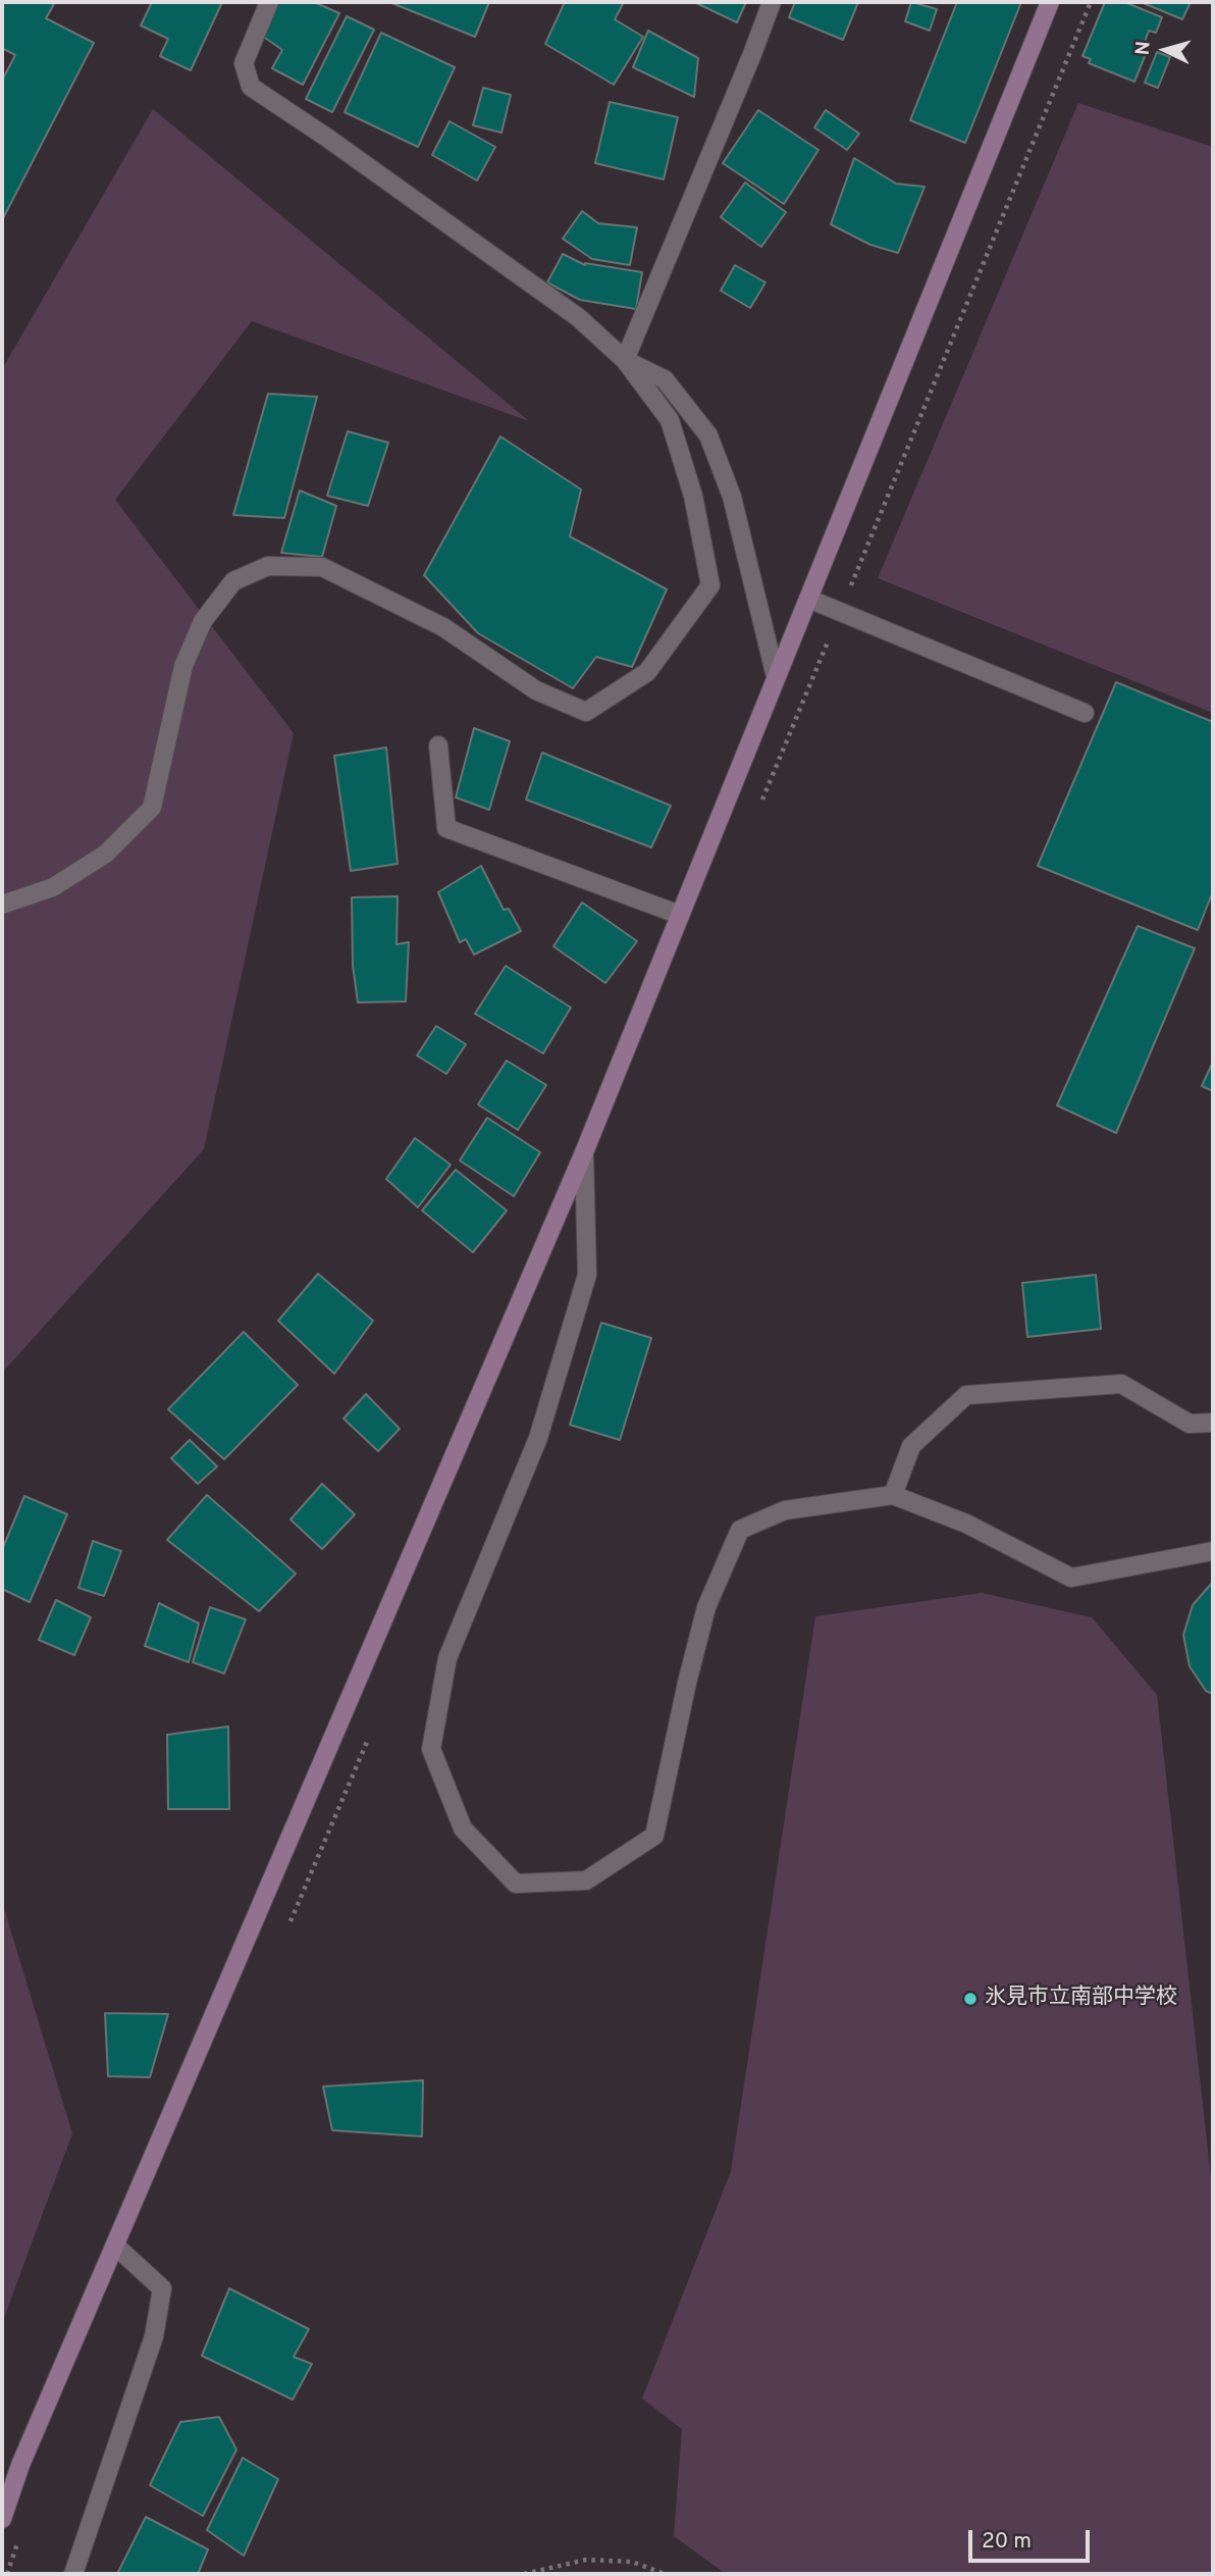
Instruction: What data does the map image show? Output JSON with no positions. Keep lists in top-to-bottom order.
{
  "places": ["氷見市立南部中学校"],
  "scale_bar": "20 m",
  "north": "left"
}
